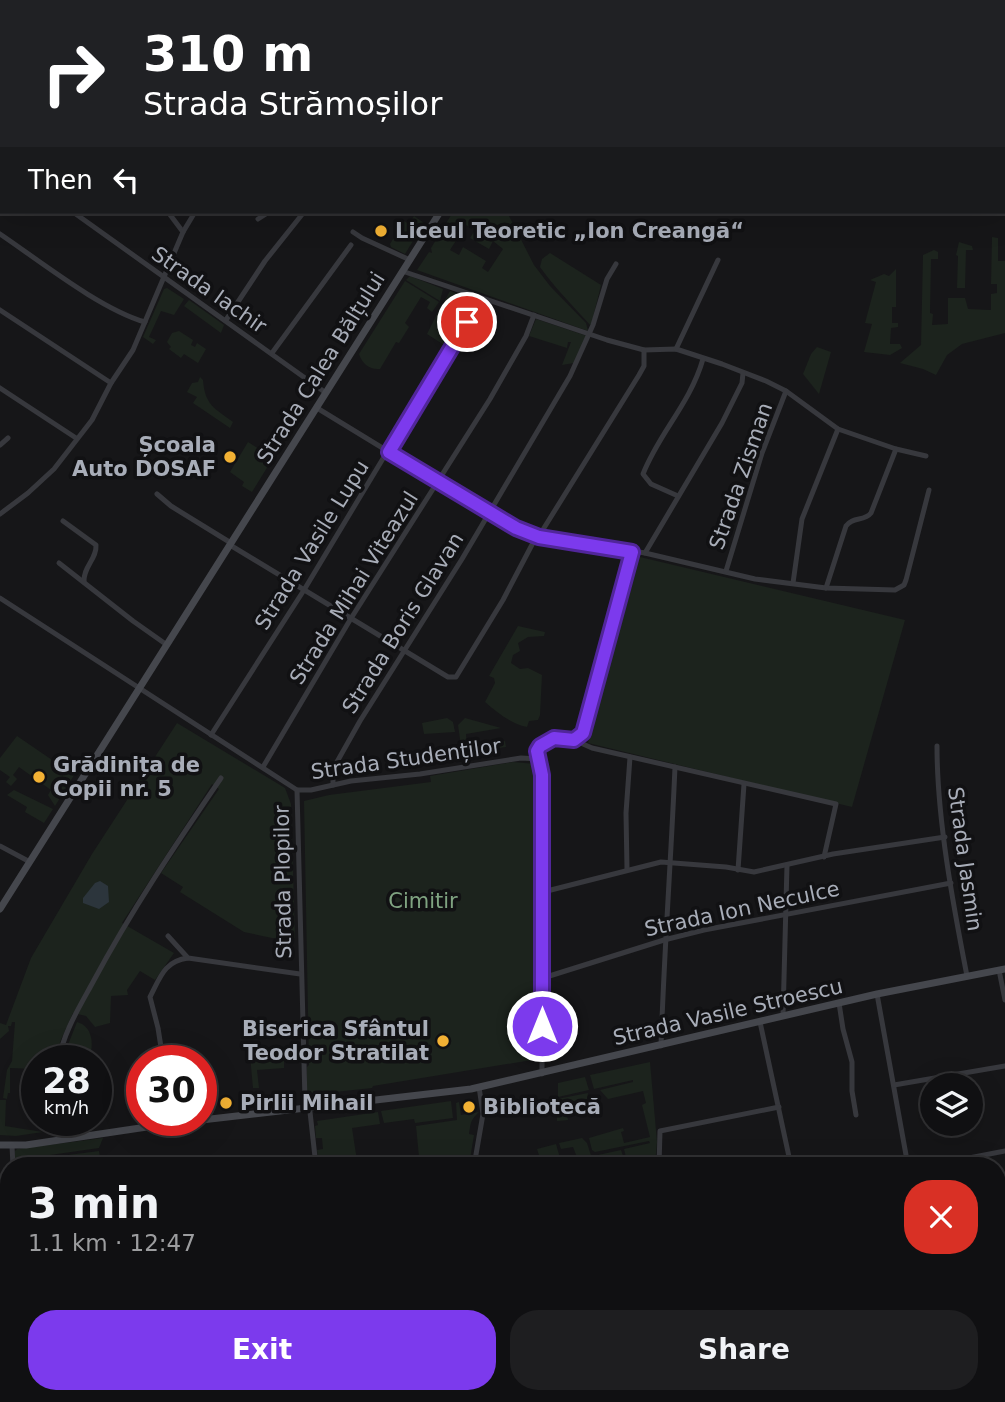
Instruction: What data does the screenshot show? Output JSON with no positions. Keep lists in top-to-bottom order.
{
  "streets": {
    "main road": ["Strada Calea Bălțului", "Strada Vasile Stroescu"],
    "street": [
      "Strada Iachir",
      "Strada Zisman",
      "Strada Vasile Lupu",
      "Strada Mihai Viteazul",
      "Strada Boris Glavan",
      "Strada Studenților",
      "Strada Jasmin",
      "Strada Plopilor",
      "Strada Ion Neculce"
    ]
  },
  "crossings": [
    ["Strada Iachir", "Strada Calea Bălțului"],
    ["Strada Calea Bălțului", "Strada Studenților"],
    ["Strada Vasile Lupu", "Strada Studenților"],
    ["Strada Mihai Viteazul", "Strada Studenților"],
    ["Strada Boris Glavan", "Strada Studenților"],
    ["Strada Studenților", "Strada Plopilor"],
    ["Strada Jasmin", "Strada Ion Neculce"],
    ["Strada Jasmin", "Strada Vasile Stroescu"],
    ["Strada Plopilor", "Strada Vasile Stroescu"]
  ],
  "parks": ["Cimitir"],
  "places": [
    "Liceul Teoretic „Ion Creangă“",
    "Școala Auto DOSAF",
    "Grădinița de Copii nr. 5",
    "Biserica Sfântul Teodor Stratilat",
    "Pirlii Mihail",
    "Bibliotecă"
  ],
  "page": {
    "turn": ["310 m", "Strada Strămoșilor"],
    "then": "Then",
    "speed": "28 km/h",
    "limit": "30",
    "heading": ["3 min", "1.1 km · 12:47"],
    "buttons": ["Exit", "Share"]
  }
}
